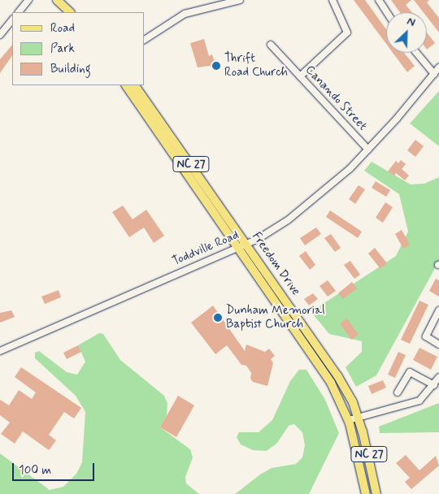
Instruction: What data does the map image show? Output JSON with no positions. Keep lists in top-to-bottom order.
{
  "streets": {
    "main road": ["NC 27", "Freedom Drive"],
    "street": ["Canando Street", "Toddville Road"]
  },
  "crossings": [
    ["Canando Street", "Toddville Road"],
    ["Toddville Road", "Freedom Drive"]
  ],
  "places": ["Thrift Road Church", "Dunham Memorial Baptist Church"],
  "legend": ["Road", "Park", "Building"],
  "scale_bar": "100 m",
  "north": "top right"
}
